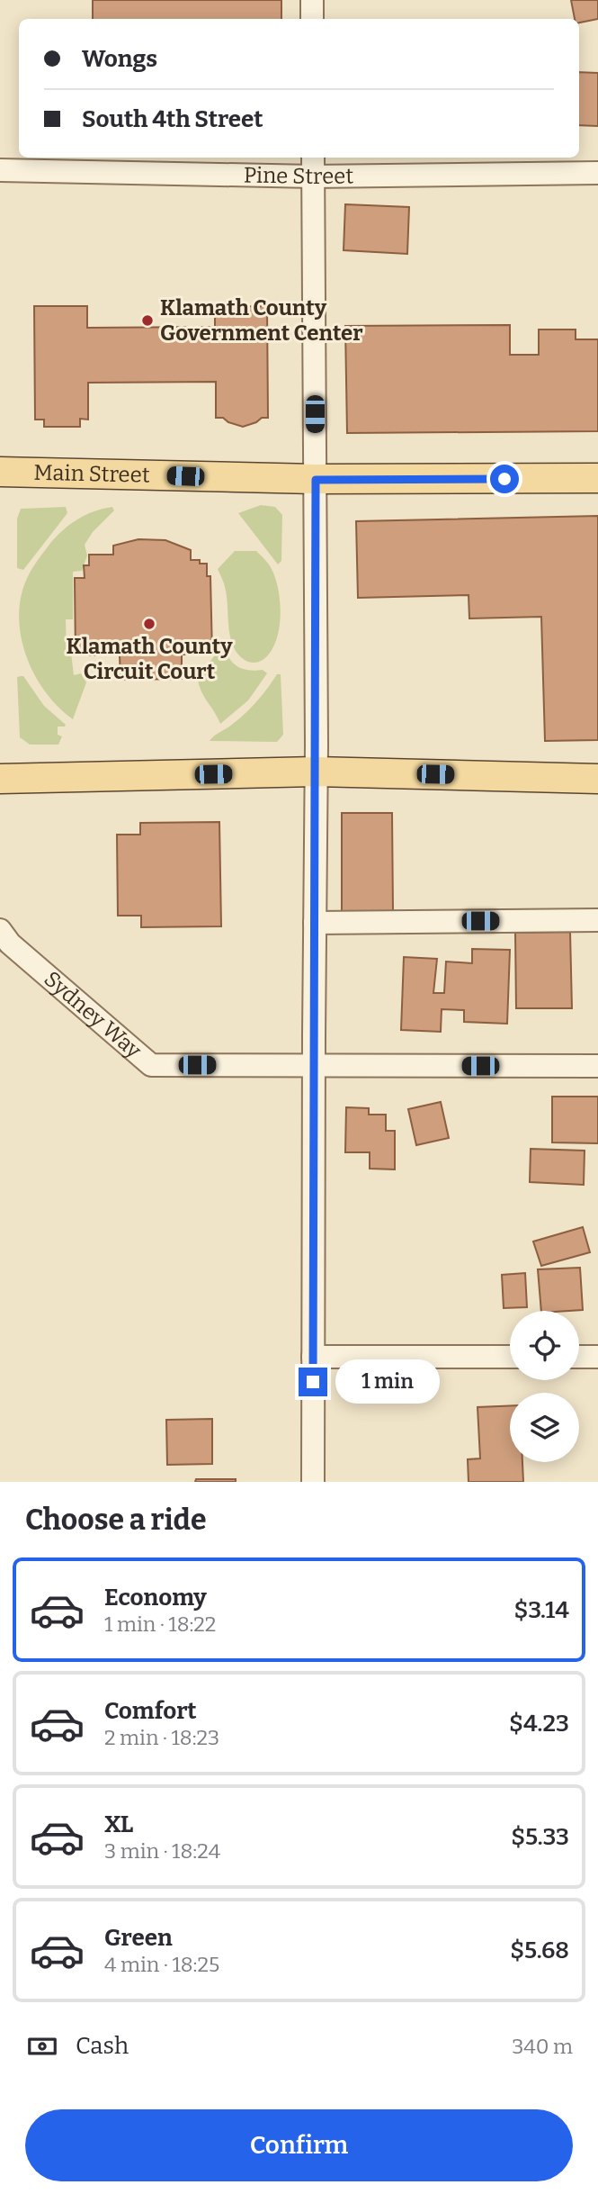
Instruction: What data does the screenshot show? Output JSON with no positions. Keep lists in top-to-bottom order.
{
  "streets": {
    "main road": ["Main Street"],
    "street": ["Pine Street", "Sydney Way"]
  },
  "places": ["Klamath County Government Center", "Klamath County Circuit Court"],
  "page": {
    "banner": ["Wongs", "South 4th Street"],
    "bubble": "1 min",
    "heading": "Choose a ride",
    "list": [
      {
        "name": "Economy",
        "note": "1 min · 18:22",
        "value": "$3.14"
      },
      {
        "name": "Comfort",
        "note": "2 min · 18:23",
        "value": "$4.23"
      },
      {
        "name": "XL",
        "note": "3 min · 18:24",
        "value": "$5.33"
      },
      {
        "name": "Green",
        "note": "4 min · 18:25",
        "value": "$5.68"
      }
    ],
    "pay": ["Cash", "340 m"],
    "buttons": "Confirm"
  }
}
